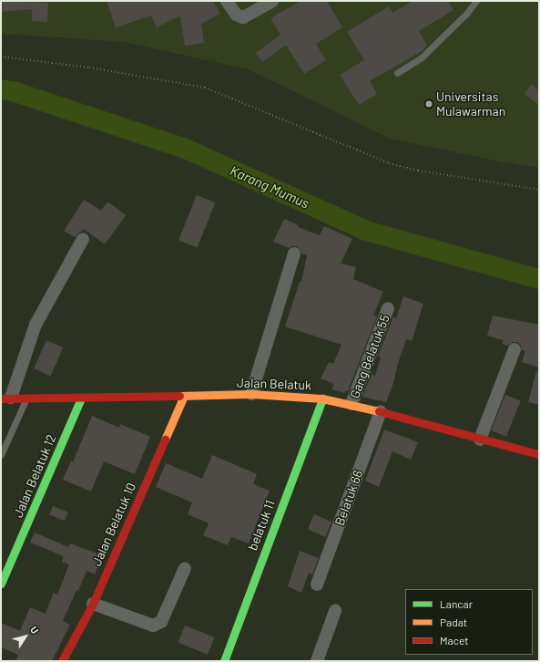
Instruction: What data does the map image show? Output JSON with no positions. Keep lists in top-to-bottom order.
{
  "streets": {
    "street": [
      "Gang Belatuk 55",
      "Jalan Belatuk",
      "Jalan Belatuk 12",
      "Belatuk 66",
      "Jalan Belatuk 10",
      "belatuk 11"
    ]
  },
  "crossings": [
    ["Gang Belatuk 55", "Jalan Belatuk"],
    ["Jalan Belatuk", "Jalan Belatuk 12"],
    ["Jalan Belatuk", "Belatuk 66"],
    ["Jalan Belatuk", "Jalan Belatuk 10"],
    ["Jalan Belatuk", "belatuk 11"]
  ],
  "water": ["Karang Mumus"],
  "places": ["Universitas Mulawarman"],
  "legend": ["Lancar", "Padat", "Macet"],
  "north": "top right"
}
